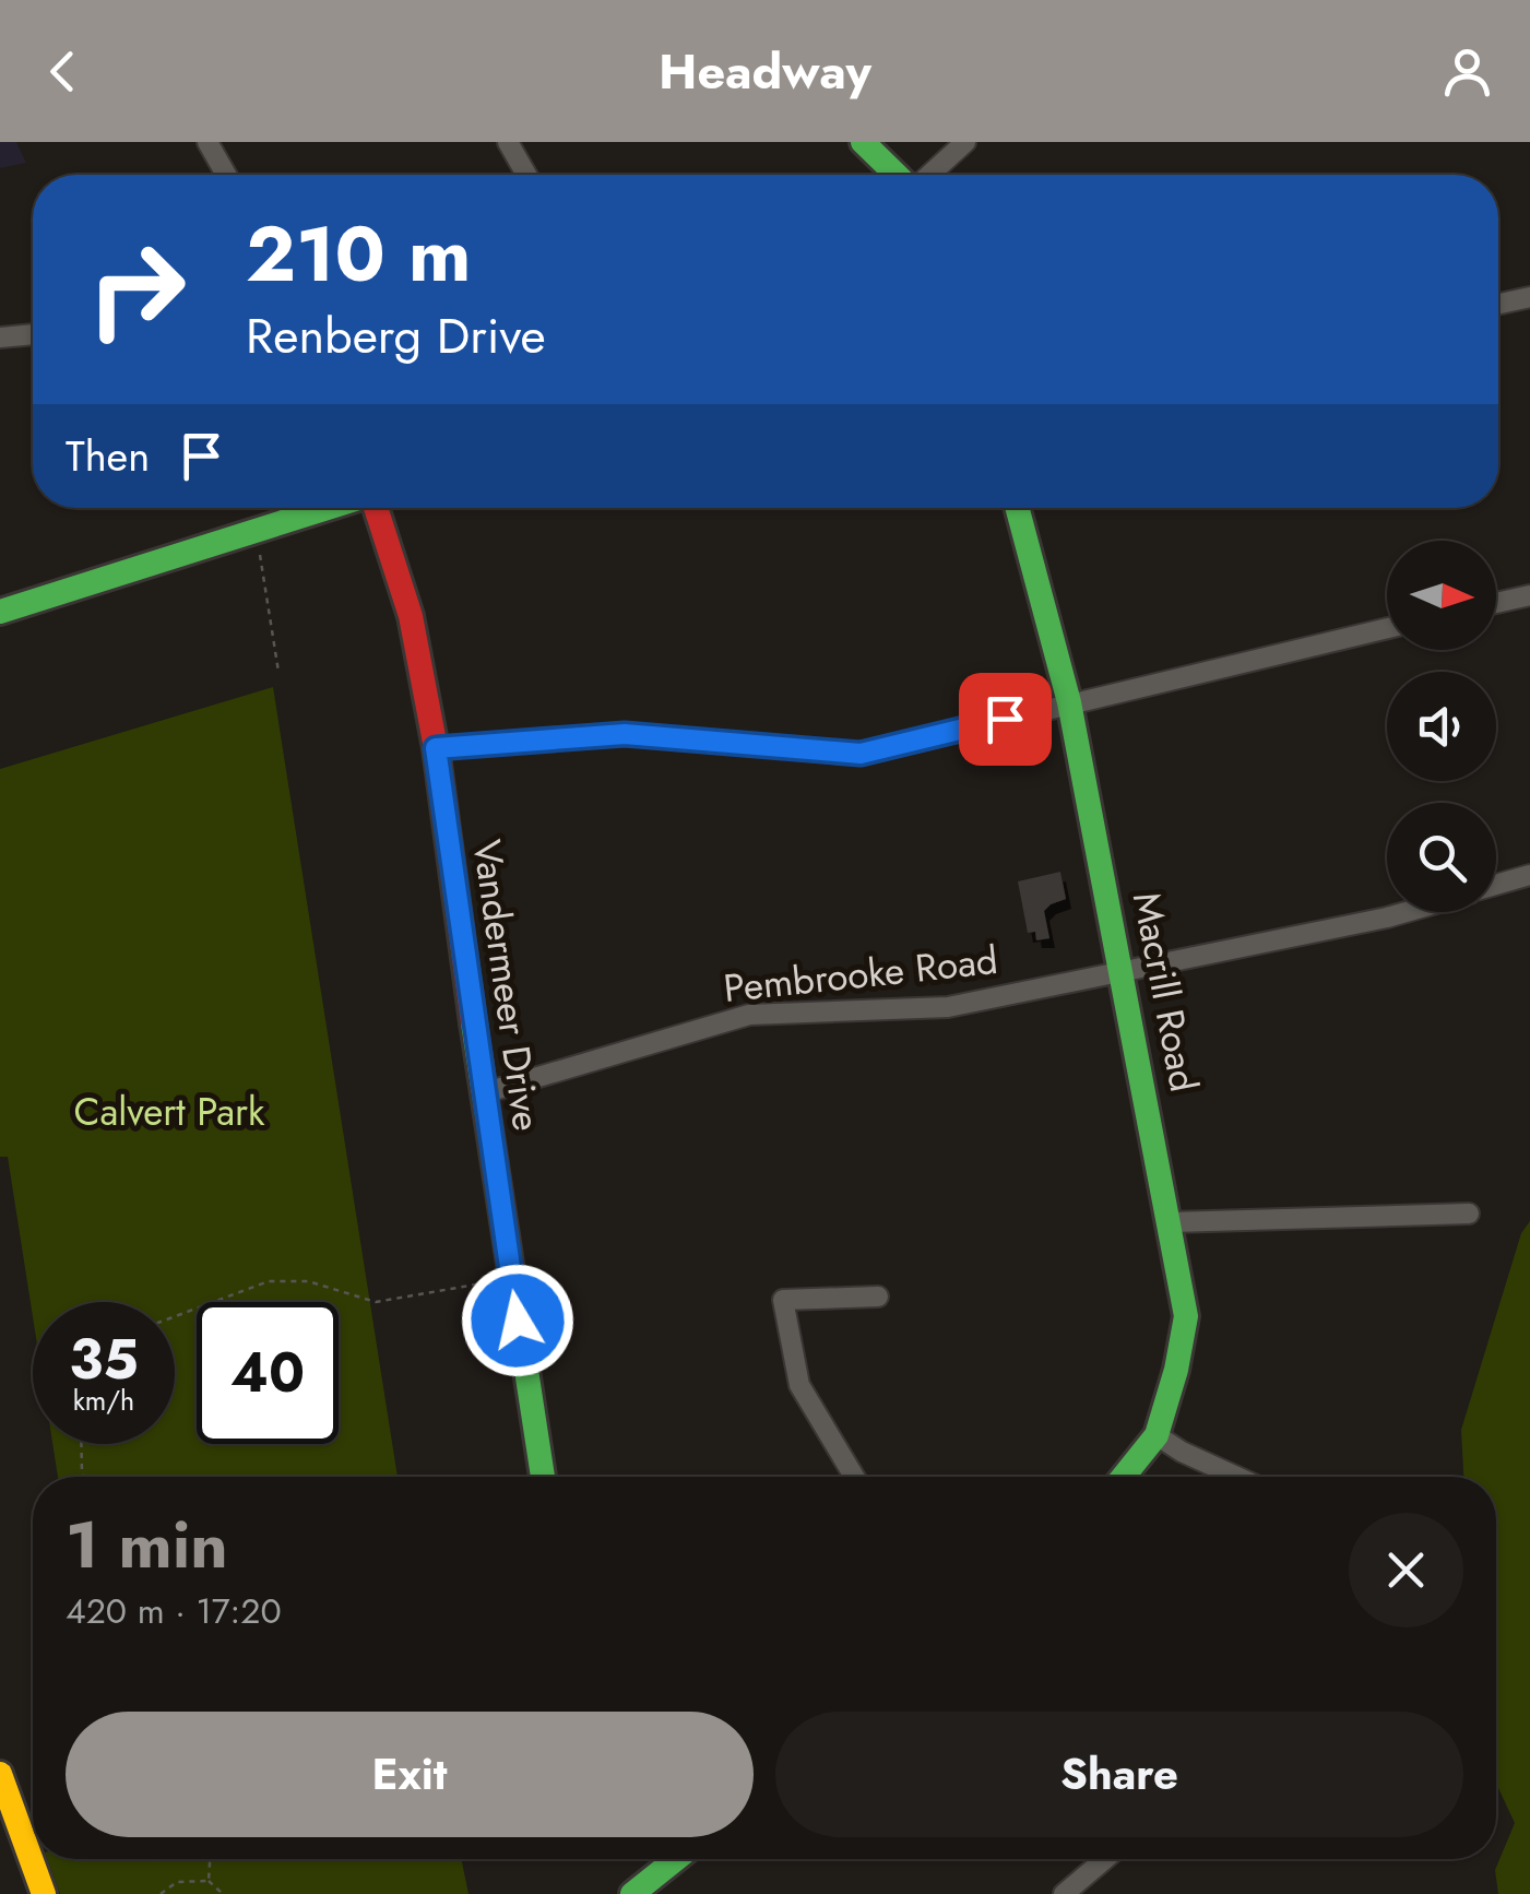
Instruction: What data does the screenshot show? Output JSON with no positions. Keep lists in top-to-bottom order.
{
  "streets": {
    "street": ["Pembrooke Road", "Vandermeer Drive", "Macrill Road"]
  },
  "crossings": [
    ["Pembrooke Road", "Vandermeer Drive"],
    ["Pembrooke Road", "Macrill Road"]
  ],
  "parks": ["Calvert Park"],
  "north": "right",
  "page": {
    "header": "Headway",
    "turn": ["210 m", "Renberg Drive"],
    "then": "Then",
    "speed": "35 km/h",
    "limit": "40",
    "heading": ["1 min", "420 m · 17:20"],
    "buttons": ["Exit", "Share"]
  }
}
